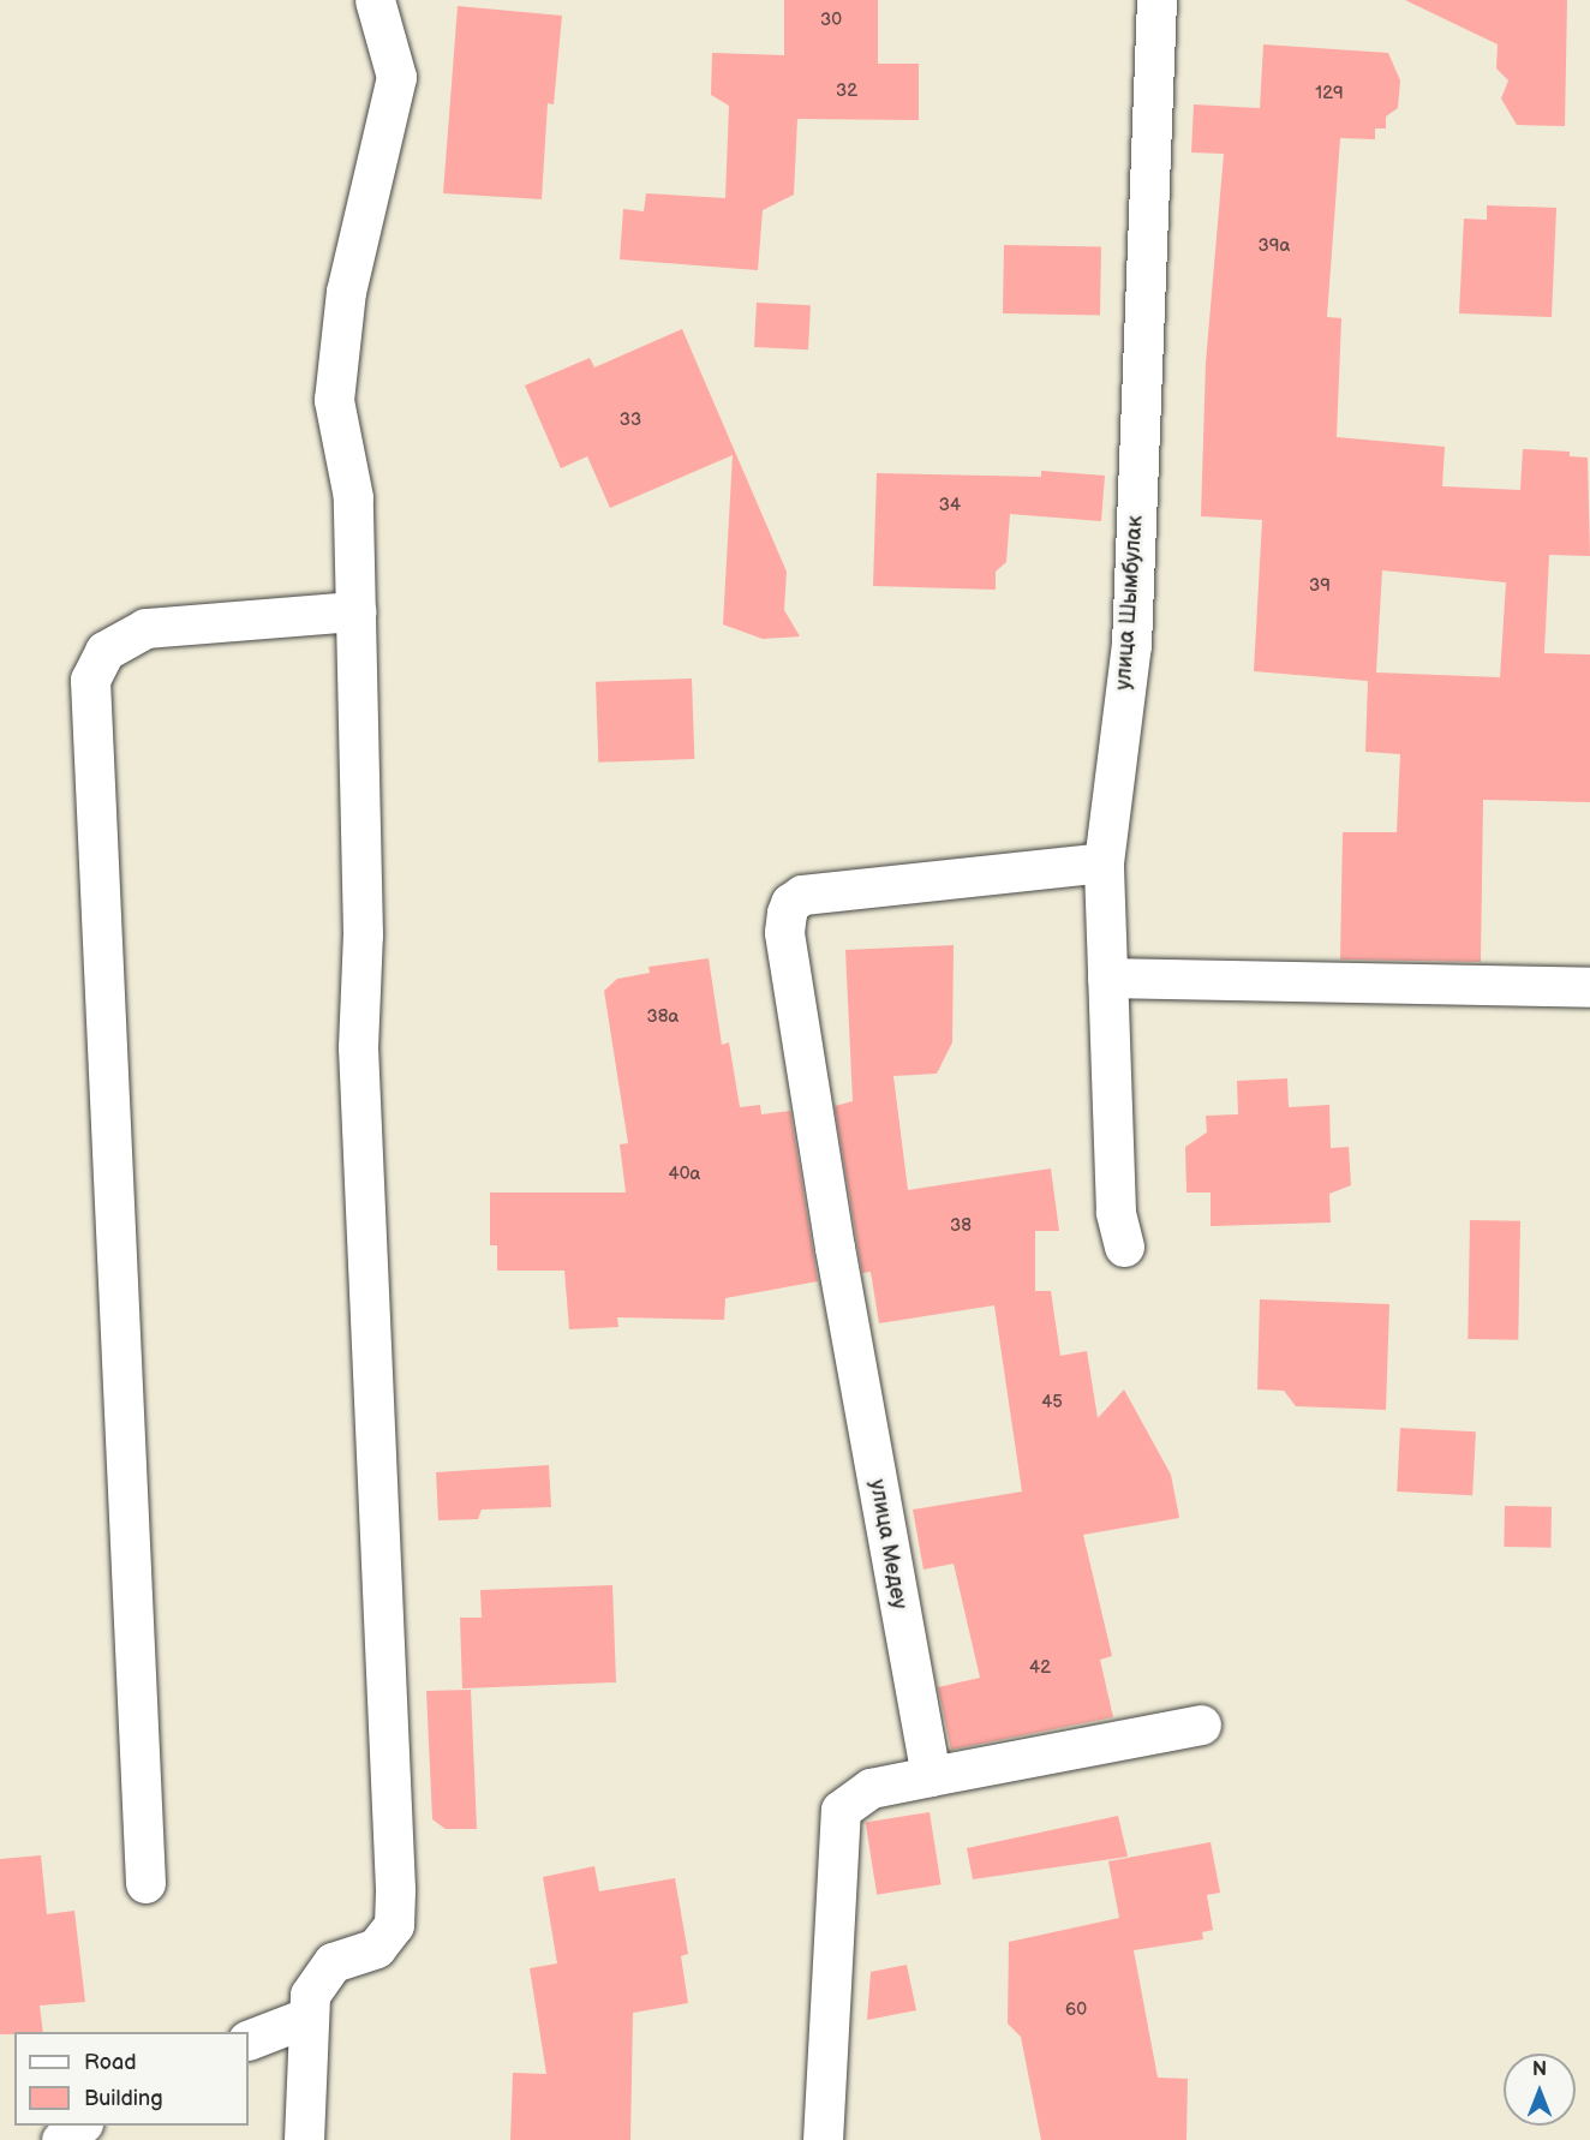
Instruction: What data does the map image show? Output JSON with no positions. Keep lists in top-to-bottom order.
{
  "streets": {
    "street": ["улица Шымбулак", "улица Медеу"]
  },
  "crossings": [
    ["улица Шымбулак", "улица Медеу"]
  ],
  "house_numbers": [
    "30",
    "32",
    "129",
    "39а",
    "33",
    "34",
    "39",
    "38а",
    "40а",
    "38",
    "45",
    "42",
    "60"
  ],
  "legend": ["Road", "Building"],
  "north": "top"
}
